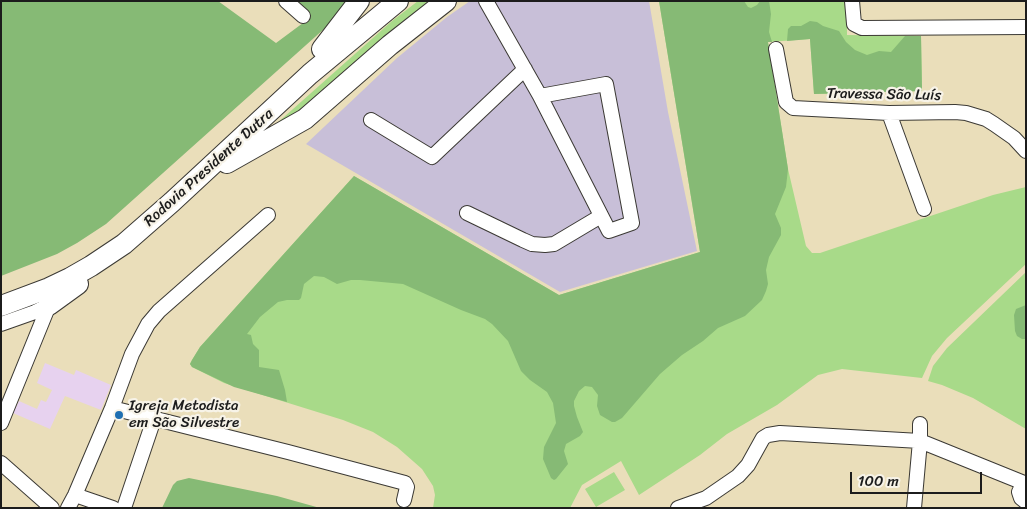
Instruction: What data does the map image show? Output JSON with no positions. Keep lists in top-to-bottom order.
{
  "streets": {
    "highway": ["Rodovia Presidente Dutra"],
    "street": ["Travessa São Luís"]
  },
  "places": ["Igreja Metodista em São Silvestre"],
  "scale_bar": "100 m"
}
